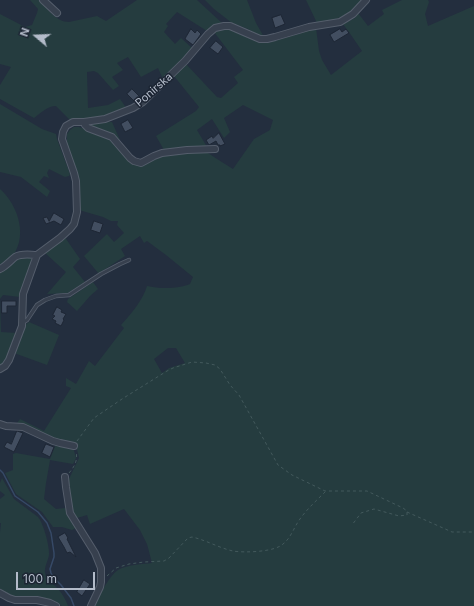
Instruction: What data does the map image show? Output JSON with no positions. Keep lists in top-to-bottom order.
{
  "streets": {
    "street": ["Ponirska"]
  },
  "scale_bar": "100 m",
  "north": "left"
}
